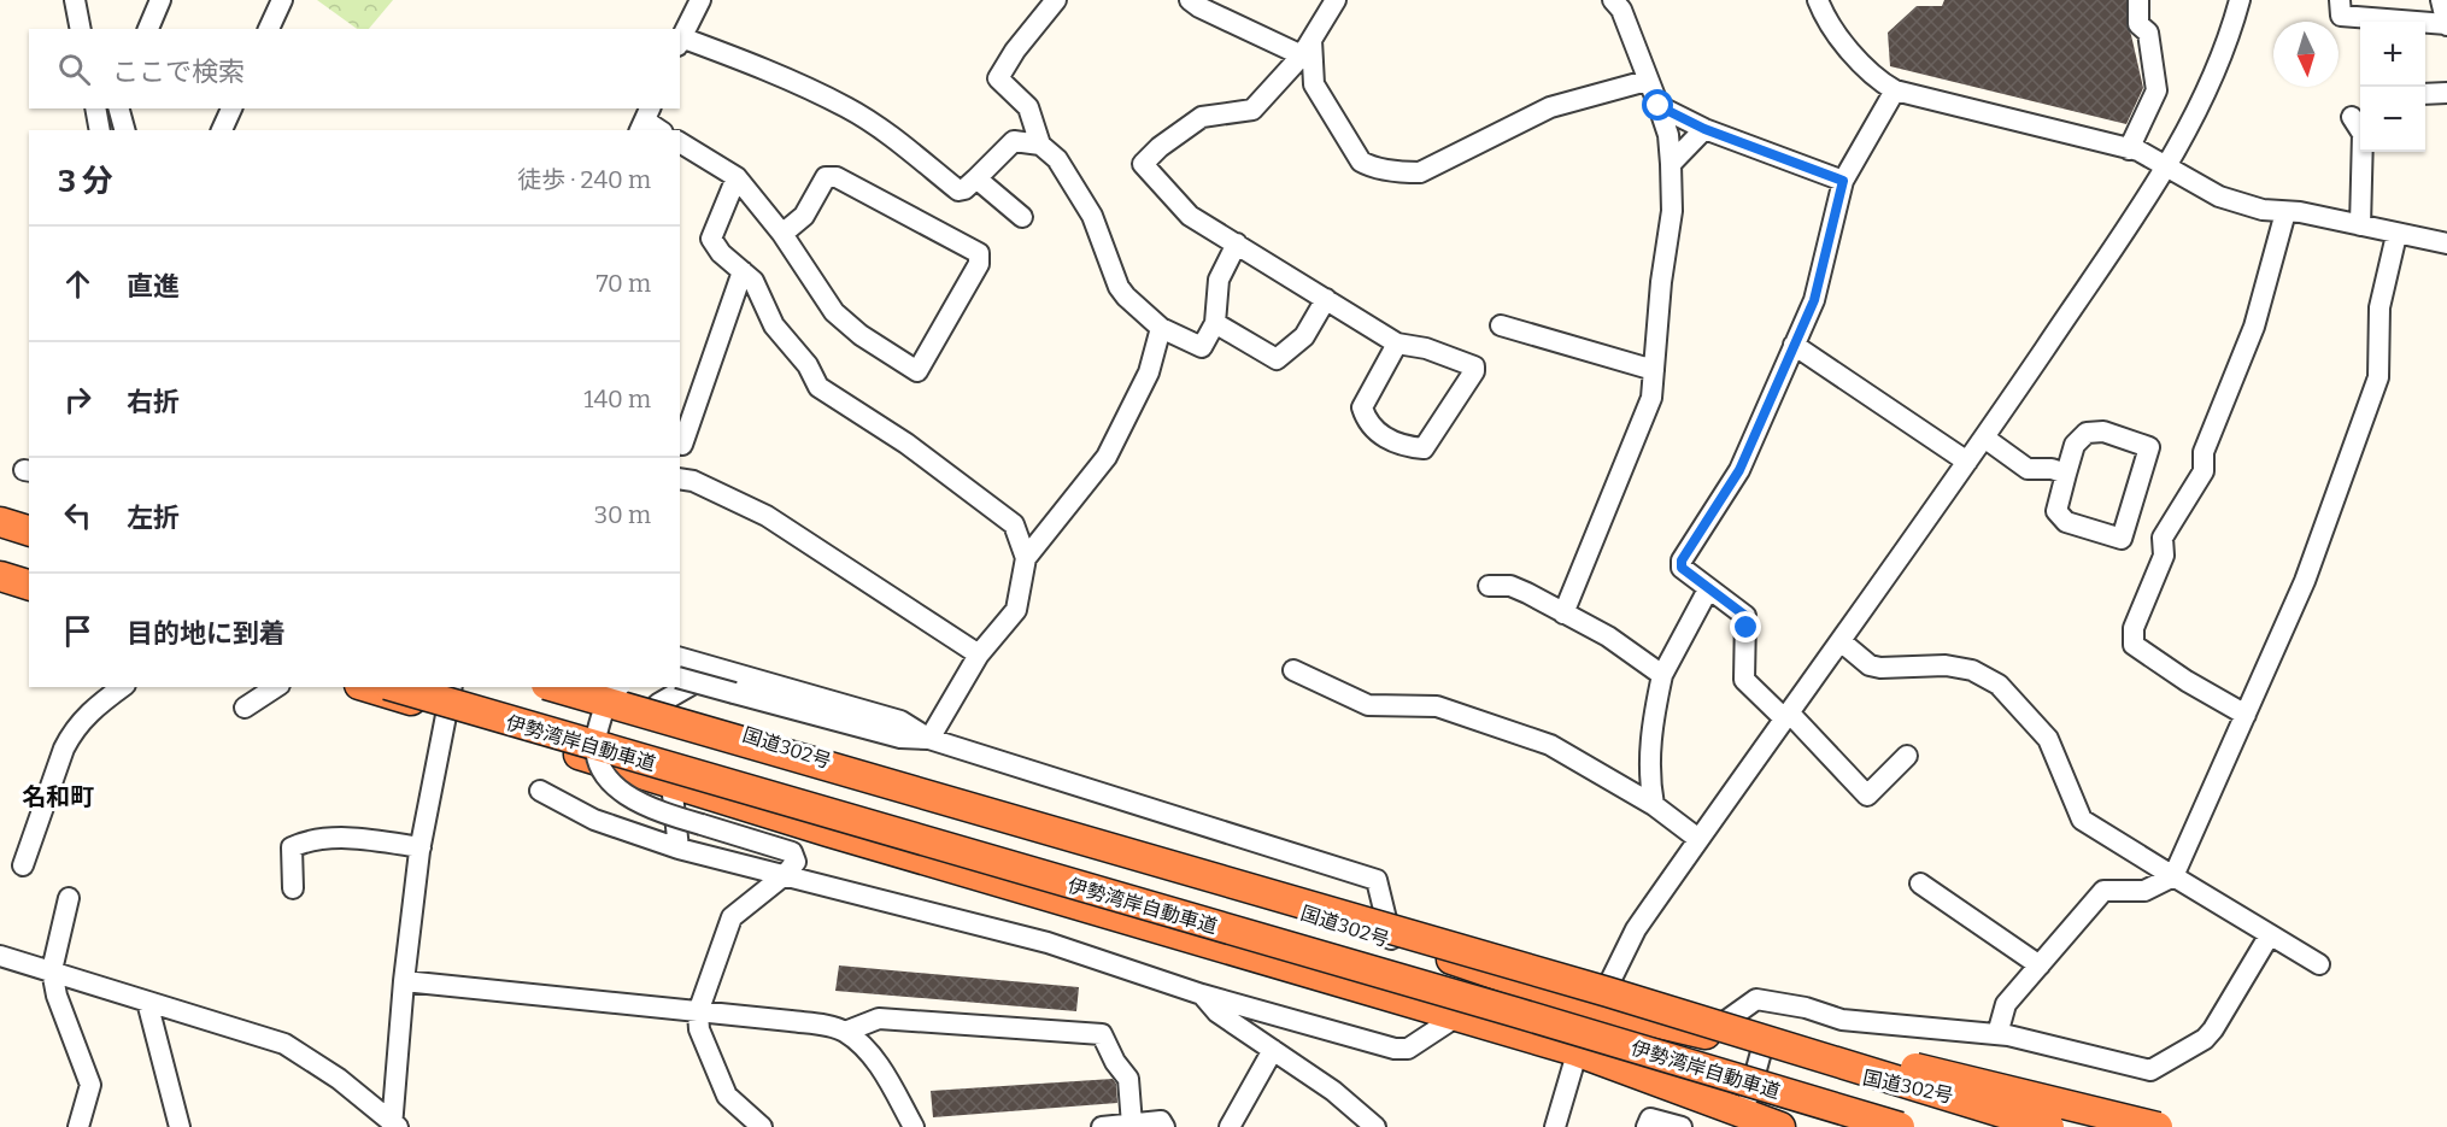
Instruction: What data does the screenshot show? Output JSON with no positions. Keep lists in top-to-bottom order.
{
  "streets": {
    "highway": ["伊勢湾岸自動車道", "国道302号"]
  },
  "districts": ["名和町"],
  "north": "bottom",
  "page": {
    "map_buttons": ["+", "−"],
    "search": "ここで検索",
    "heading": ["3 分", "徒歩 · 240 m"],
    "list": [
      ["直進", "70 m"],
      ["右折", "140 m"],
      ["左折", "30 m"],
      "目的地に到着"
    ]
  }
}
